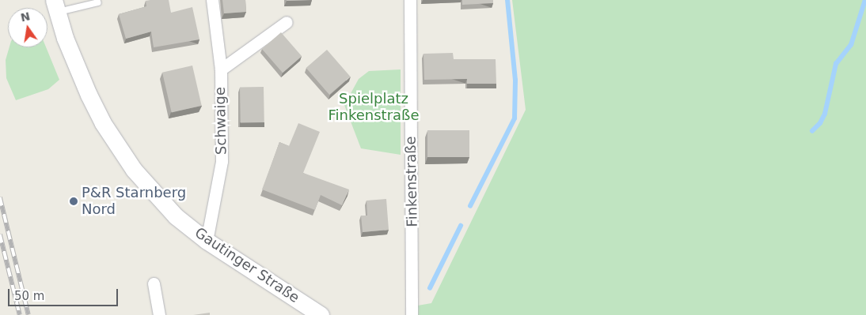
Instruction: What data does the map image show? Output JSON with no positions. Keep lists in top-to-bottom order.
{
  "streets": {
    "main road": ["Gautinger Straße"],
    "street": ["Schwaige", "Finkenstraße"]
  },
  "crossings": [
    ["Schwaige", "Gautinger Straße"]
  ],
  "parks": ["Spielplatz Finkenstraße"],
  "places": ["P&R Starnberg Nord"],
  "scale_bar": "50 m",
  "north": "top"
}
